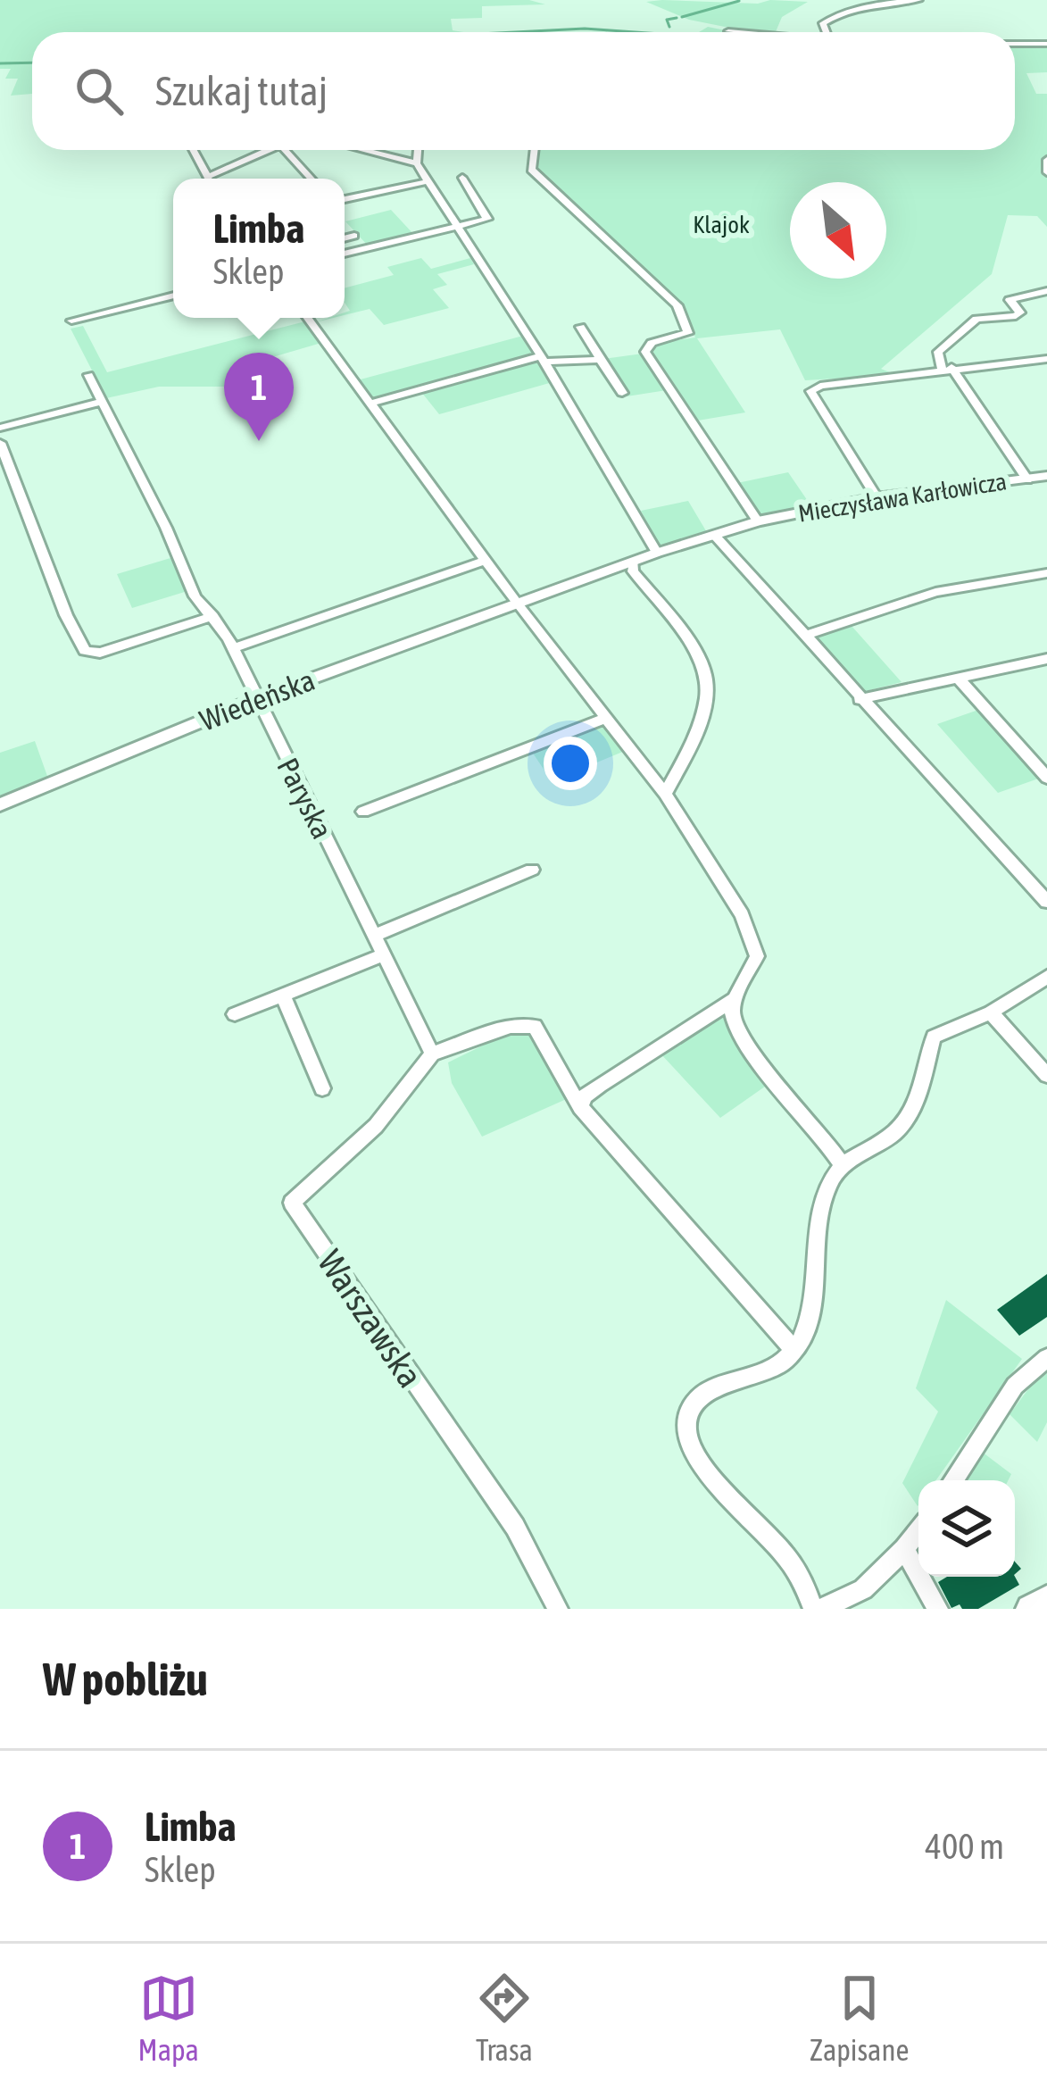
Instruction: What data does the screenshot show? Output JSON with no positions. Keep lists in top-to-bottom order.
{
  "streets": {
    "street": [
      "Mieczysława Karłowicza",
      "Wiedeńska",
      "Paryska",
      "Warszawska"
    ]
  },
  "crossings": [
    ["Mieczysława Karłowicza", "Wiedeńska"],
    ["Wiedeńska", "Paryska"],
    ["Paryska", "Warszawska"]
  ],
  "parks": ["Klajok"],
  "north": "bottom right",
  "page": {
    "search": "Szukaj tutaj",
    "popup": ["Limba", "Sklep"],
    "pins": "1",
    "heading": "W pobliżu",
    "list": [
      {
        "mark": "1",
        "name": "Limba",
        "note": "Sklep",
        "value": "400 m"
      }
    ],
    "nav": ["Mapa", "Trasa", "Zapisane"]
  }
}
